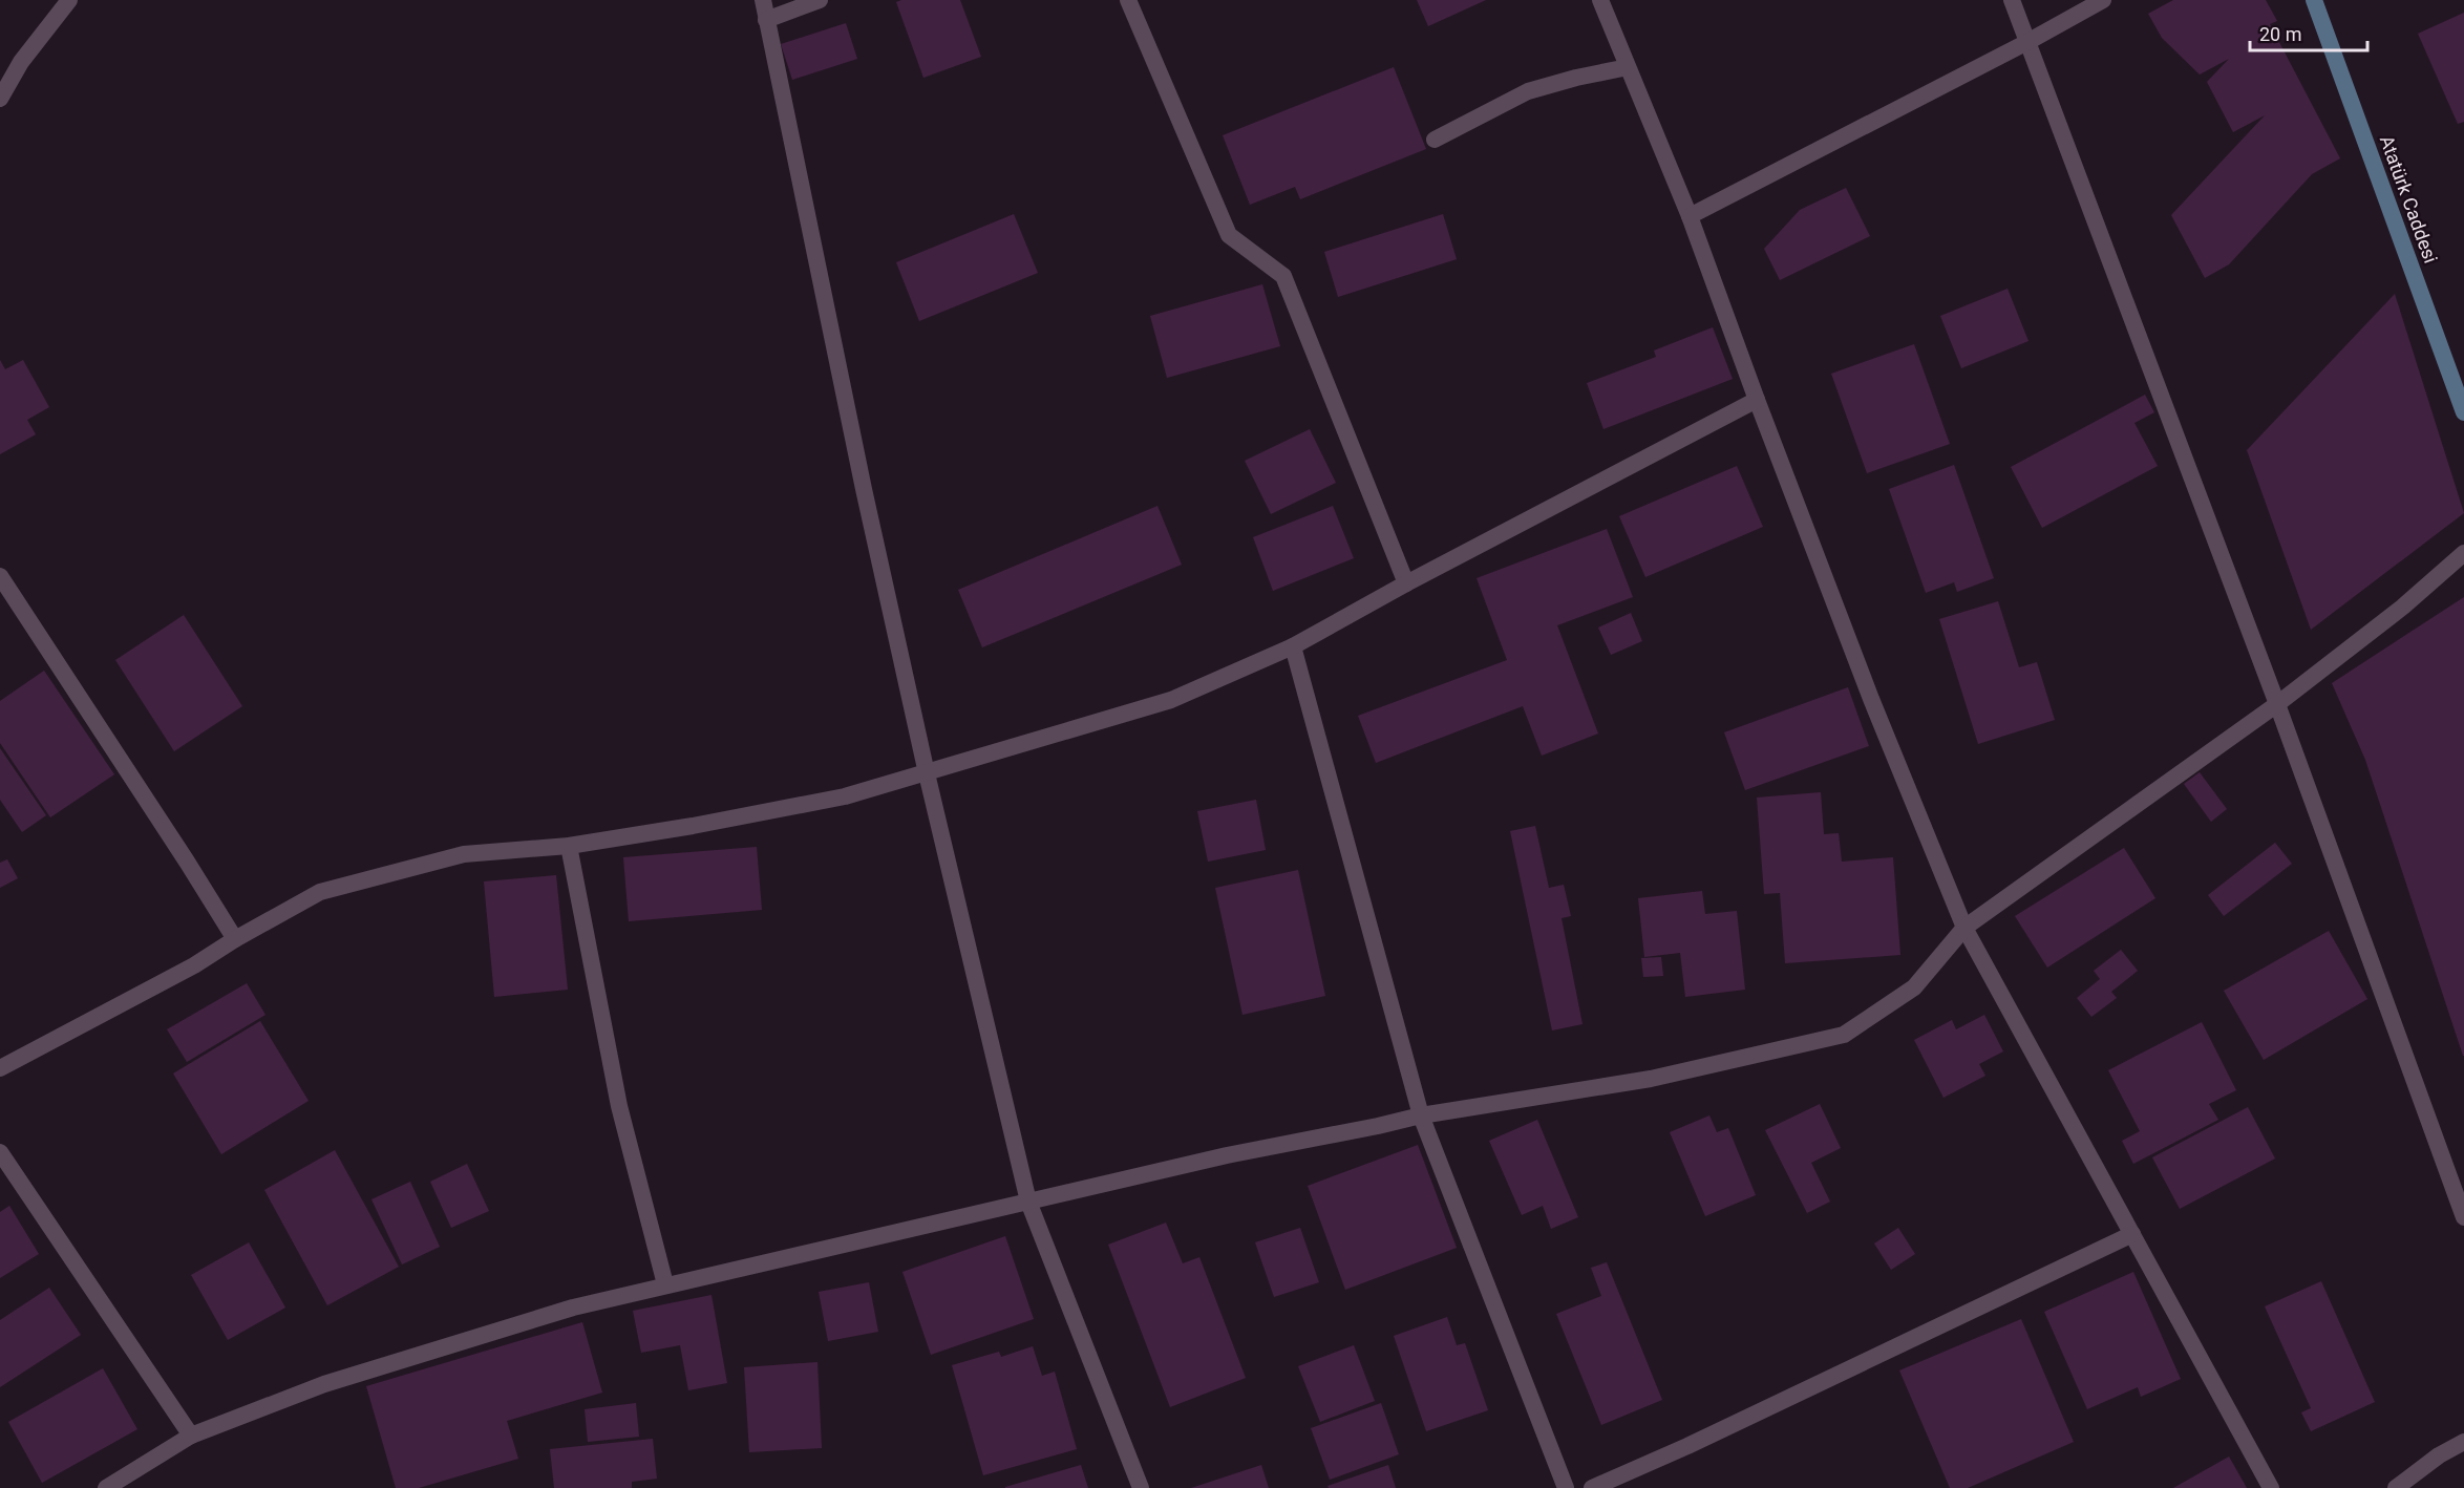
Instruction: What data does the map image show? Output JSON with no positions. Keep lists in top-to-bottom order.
{
  "streets": {
    "main road": ["Atatürk Caddesi"]
  },
  "scale_bar": "20 m"
}
